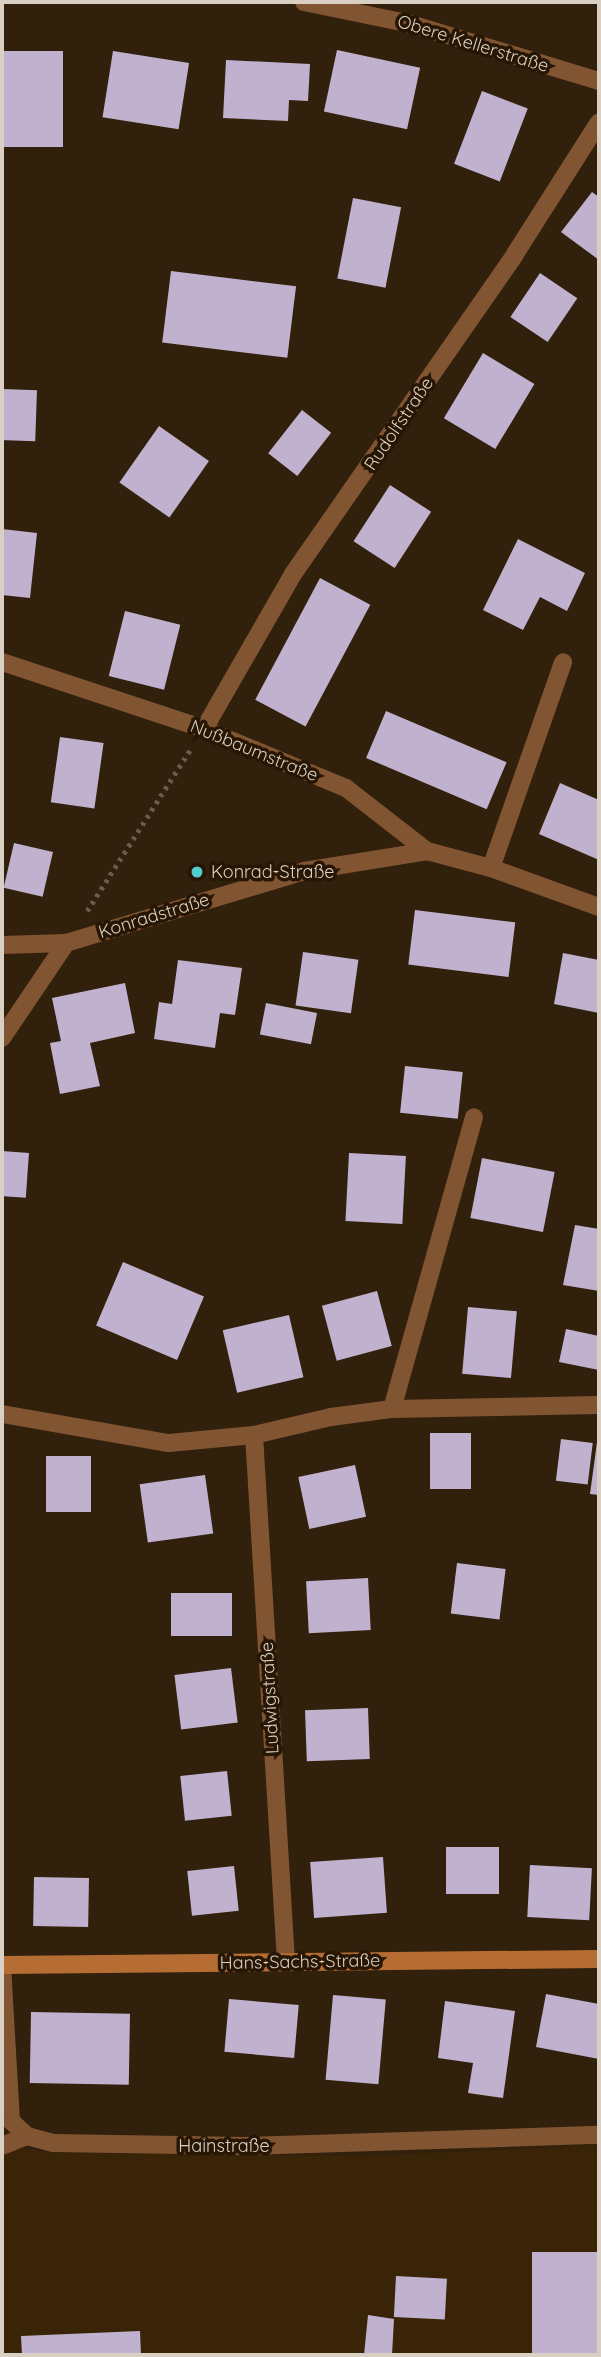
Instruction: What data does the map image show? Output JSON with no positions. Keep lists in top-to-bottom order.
{
  "streets": {
    "street": [
      "Obere Kellerstraße",
      "Rudolfstraße",
      "Nußbaumstraße",
      "Konradstraße",
      "Ludwigstraße",
      "Hans-Sachs-Straße",
      "Hainstraße"
    ]
  },
  "crossings": [
    ["Rudolfstraße", "Nußbaumstraße"],
    ["Nußbaumstraße", "Konradstraße"],
    ["Ludwigstraße", "Hans-Sachs-Straße"]
  ],
  "places": ["Konrad-Straße"]
}
